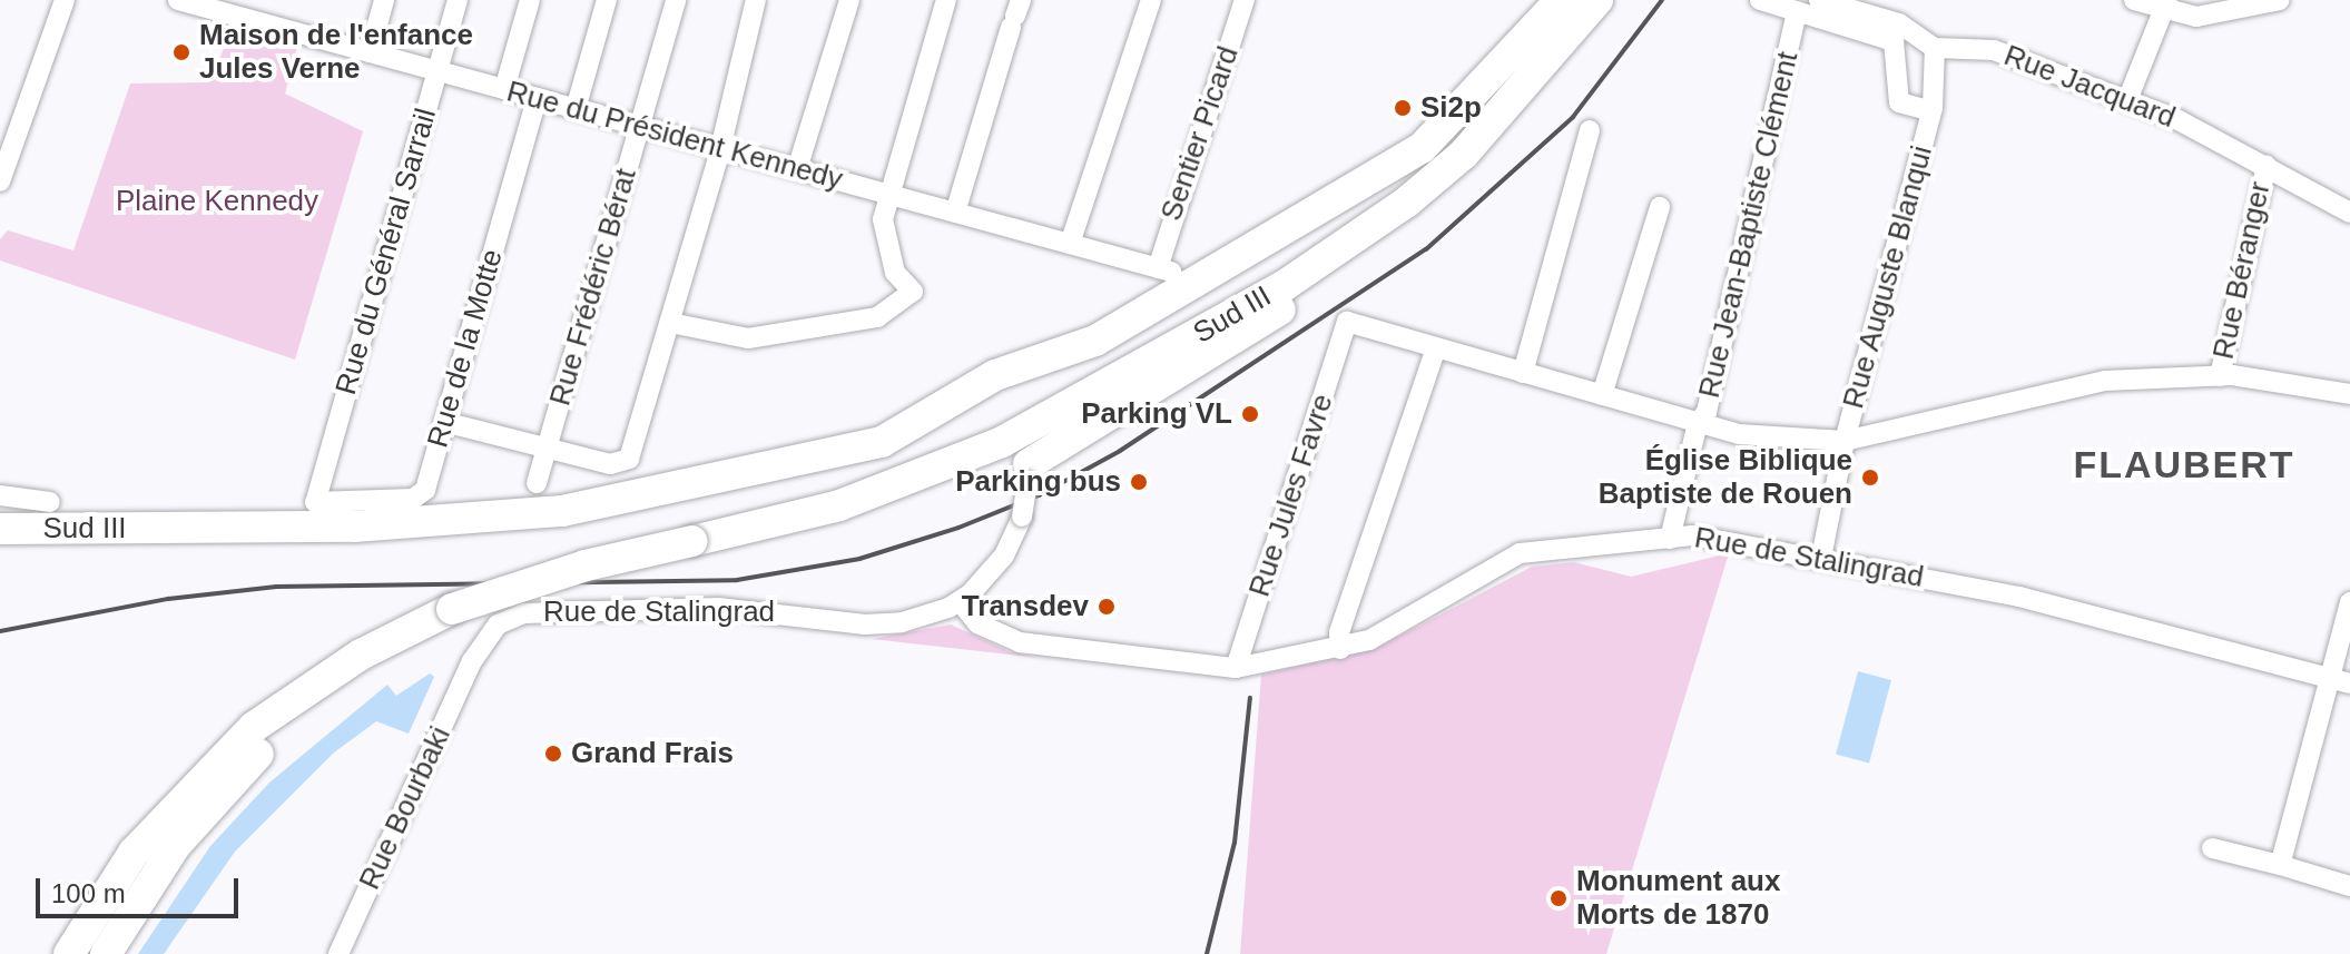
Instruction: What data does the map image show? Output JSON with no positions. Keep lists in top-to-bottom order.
{
  "streets": {
    "highway": ["Sud III"],
    "street": [
      "Rue Jacquard",
      "Sentier Picard",
      "Rue du Président Kennedy",
      "Rue Jean-Baptiste Clément",
      "Rue du Général Sarrail",
      "Rue Béranger",
      "Rue Auguste Blanqui",
      "Rue Frédéric Bérat",
      "Rue de la Motte",
      "Rue Jules Favre",
      "Rue de Stalingrad",
      "Rue Bourbaki"
    ]
  },
  "crossings": [
    ["Rue Jacquard", "Rue Béranger"],
    ["Rue Jacquard", "Rue Auguste Blanqui"],
    ["Sentier Picard", "Rue du Président Kennedy"],
    ["Rue du Président Kennedy", "Rue du Général Sarrail"],
    ["Rue du Président Kennedy", "Rue Frédéric Bérat"],
    ["Rue du Président Kennedy", "Rue de la Motte"],
    ["Rue Jean-Baptiste Clément", "Rue de Stalingrad"],
    ["Rue du Général Sarrail", "Rue de la Motte"],
    ["Rue Auguste Blanqui", "Rue de Stalingrad"],
    ["Rue Jules Favre", "Rue de Stalingrad"],
    ["Rue de Stalingrad", "Rue Bourbaki"]
  ],
  "districts": ["FLAUBERT"],
  "parks": ["Plaine Kennedy"],
  "places": [
    "Maison de l'enfance Jules Verne",
    "Si2p",
    "Parking VL",
    "Église Biblique Baptiste de Rouen",
    "Parking bus",
    "Transdev",
    "Grand Frais",
    "Monument aux Morts de 1870"
  ],
  "scale_bar": "100 m"
}
